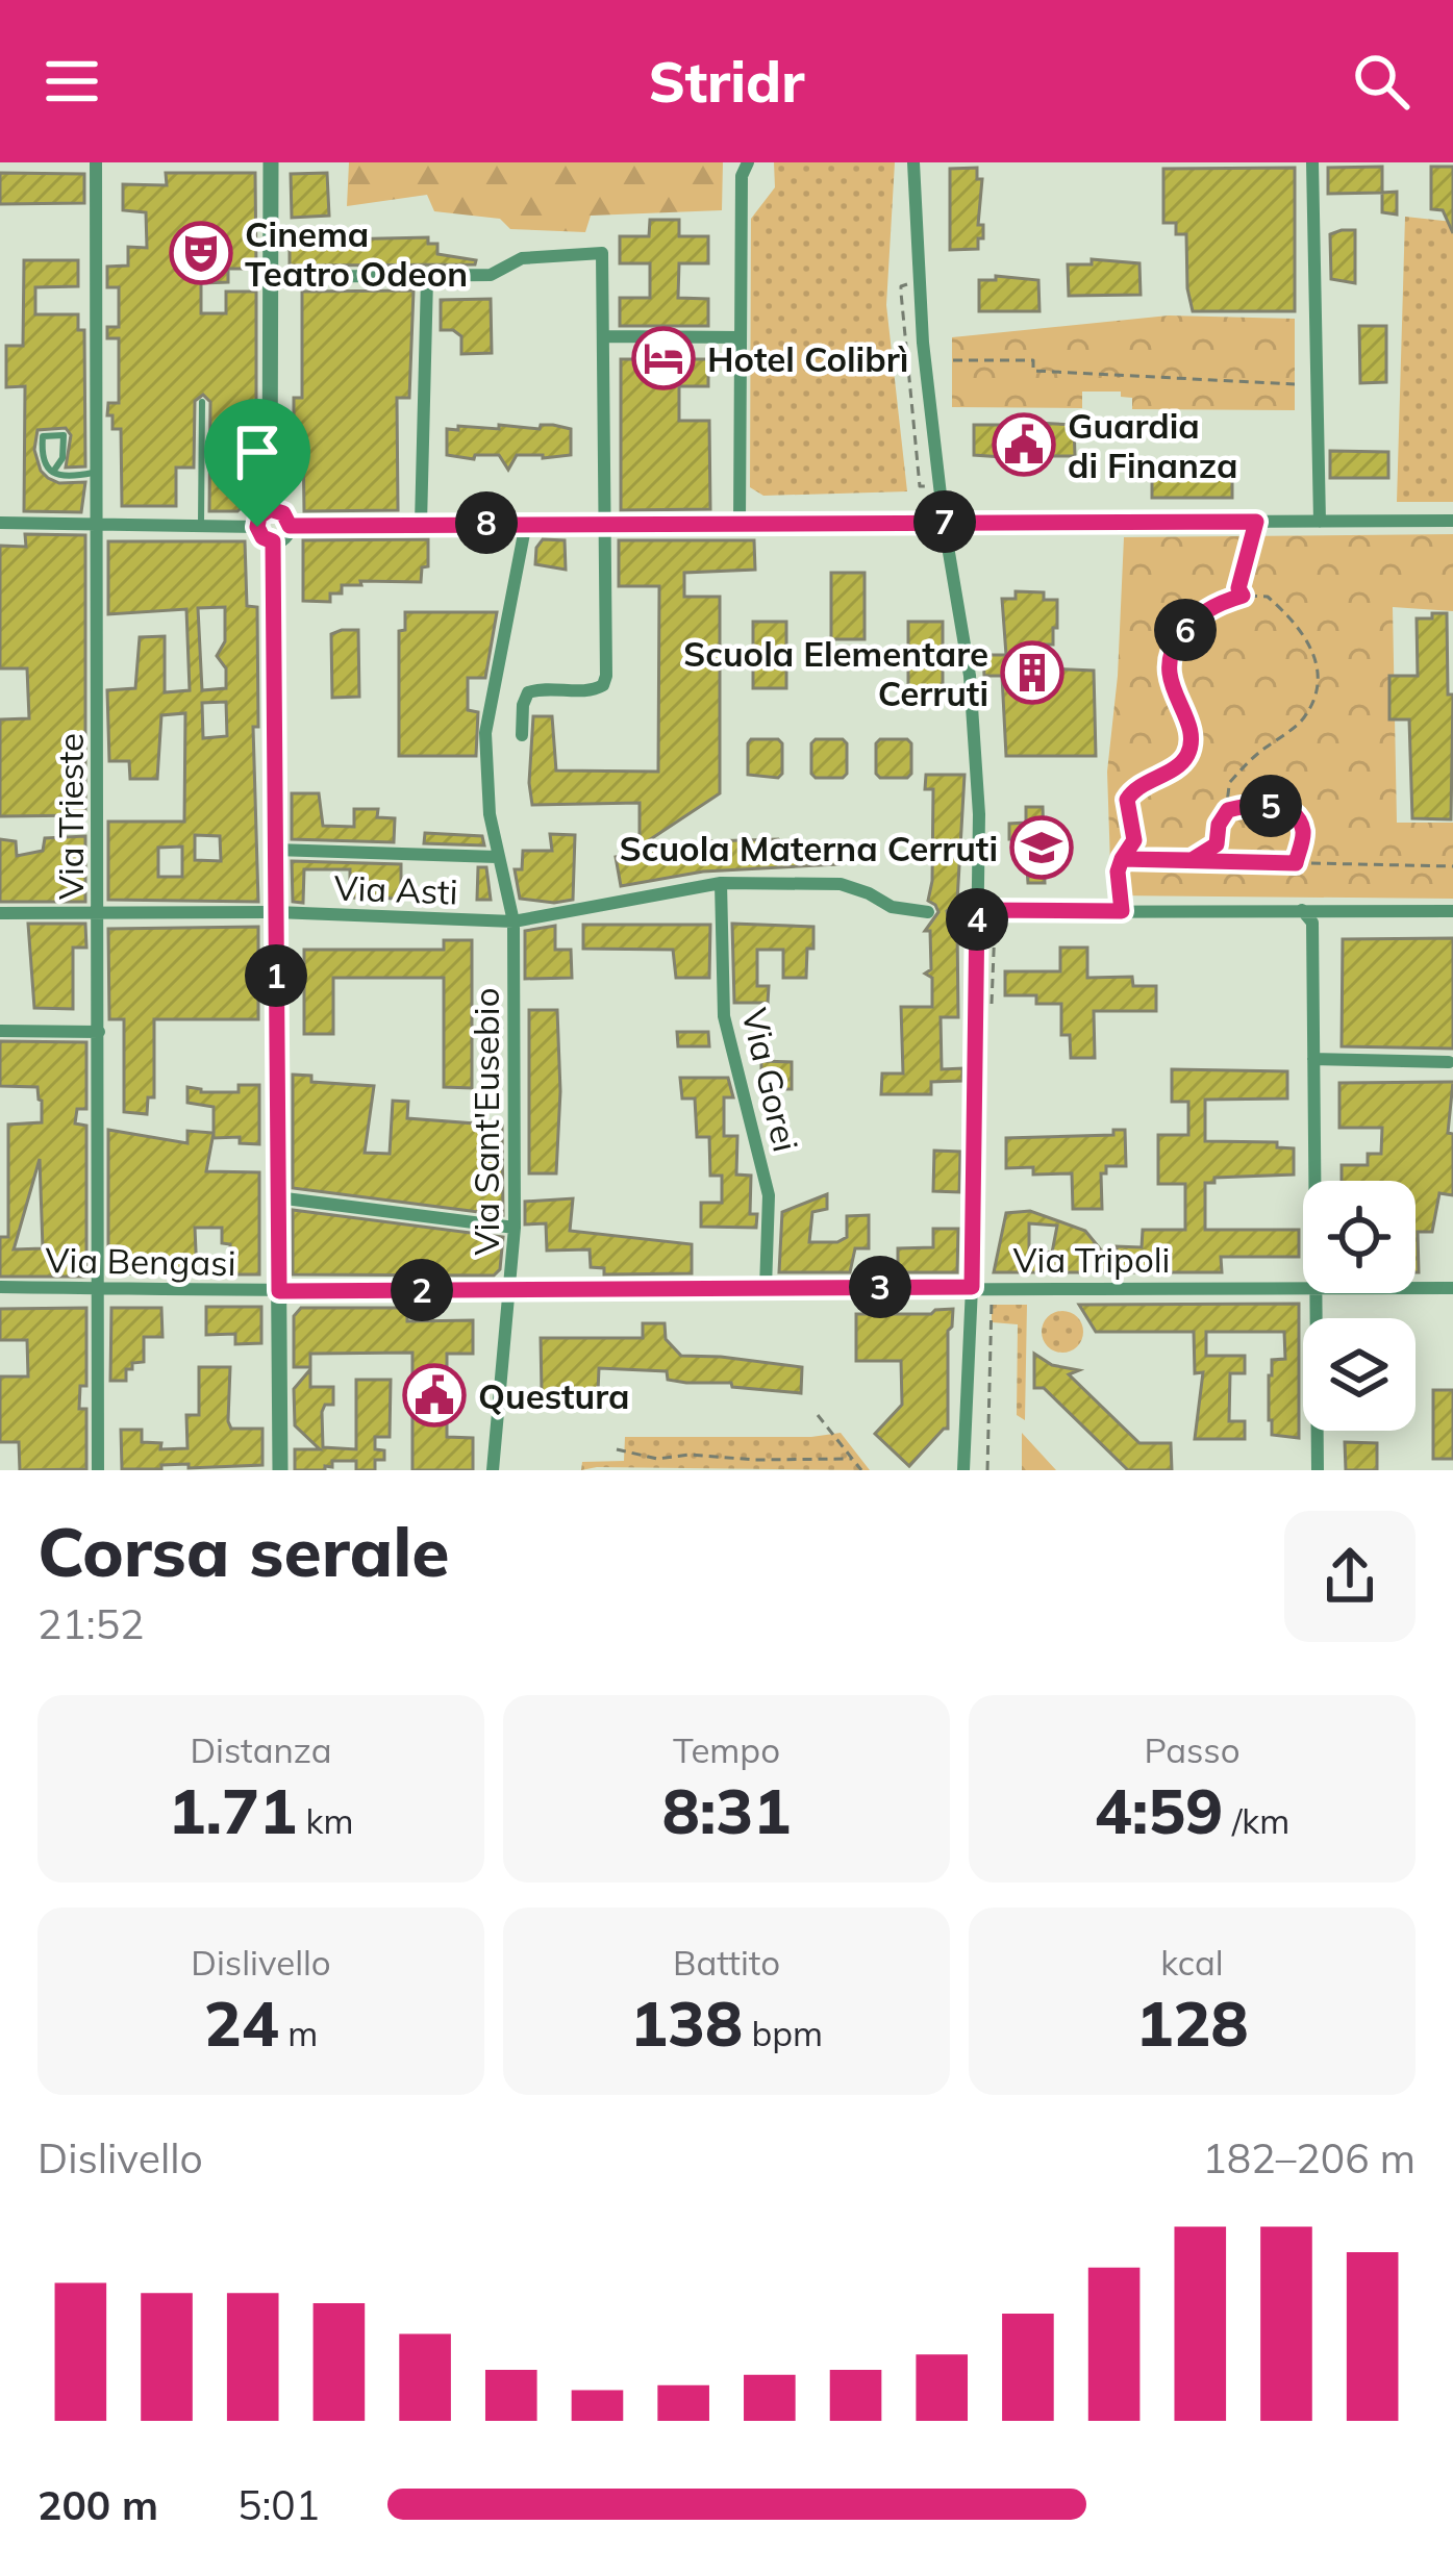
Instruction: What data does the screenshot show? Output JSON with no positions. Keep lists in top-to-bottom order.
{
  "streets": {
    "street": [
      "Via Trieste",
      "Via Asti",
      "Via Gorei",
      "Via Sant'Eusebio",
      "Via Tripoli",
      "Via Bengasi"
    ]
  },
  "crossings": [
    ["Via Trieste", "Via Asti"],
    ["Via Trieste", "Via Bengasi"],
    ["Via Asti", "Via Sant'Eusebio"],
    ["Via Gorei", "Via Tripoli"],
    ["Via Sant'Eusebio", "Via Tripoli"],
    ["Via Tripoli", "Via Bengasi"]
  ],
  "places": {
    "theatre": ["Cinema Teatro Odeon"],
    "hotel": ["Hotel Colibrì"],
    "public building": ["Guardia di Finanza", "Questura"],
    "building": ["Scuola Elementare Cerruti"],
    "school or university": ["Scuola Materna Cerruti"]
  },
  "page": {
    "header": "Stridr",
    "pins": [
      "7",
      "8",
      "6",
      "5",
      "4",
      "1",
      "3",
      "2"
    ],
    "heading": ["Corsa serale", "21:52"],
    "stats": [
      ["Distanza", "1.71 km"],
      ["Tempo", "8:31"],
      ["Passo", "4:59 /km"],
      ["Dislivello", "24 m"],
      ["Battito", "138 bpm"],
      ["kcal", "128"]
    ],
    "chart": ["Dislivello", "182–206 m"],
    "list": [
      {
        "name": "200 m",
        "note": "5:01"
      }
    ]
  }
}
